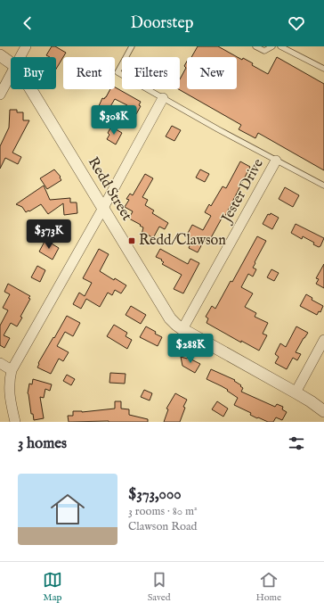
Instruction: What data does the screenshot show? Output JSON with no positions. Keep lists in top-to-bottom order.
{
  "streets": {
    "street": ["Redd Street", "Jester Drive"]
  },
  "crossings": [
    ["Redd Street", "Jester Drive"]
  ],
  "places": {
    "transit": ["Redd/Clawson"]
  },
  "page": {
    "header": "Doorstep",
    "chip": [
      "Buy",
      "Rent",
      "Filters",
      "New"
    ],
    "price": ["$308K", "$373K", "$288K"],
    "heading": "3 homes",
    "list": [
      {
        "name": "$373,000",
        "note": "3 rooms · 80 m² · Clawson Road"
      }
    ],
    "tabs": ["Map", "Saved", "Home"]
  }
}
